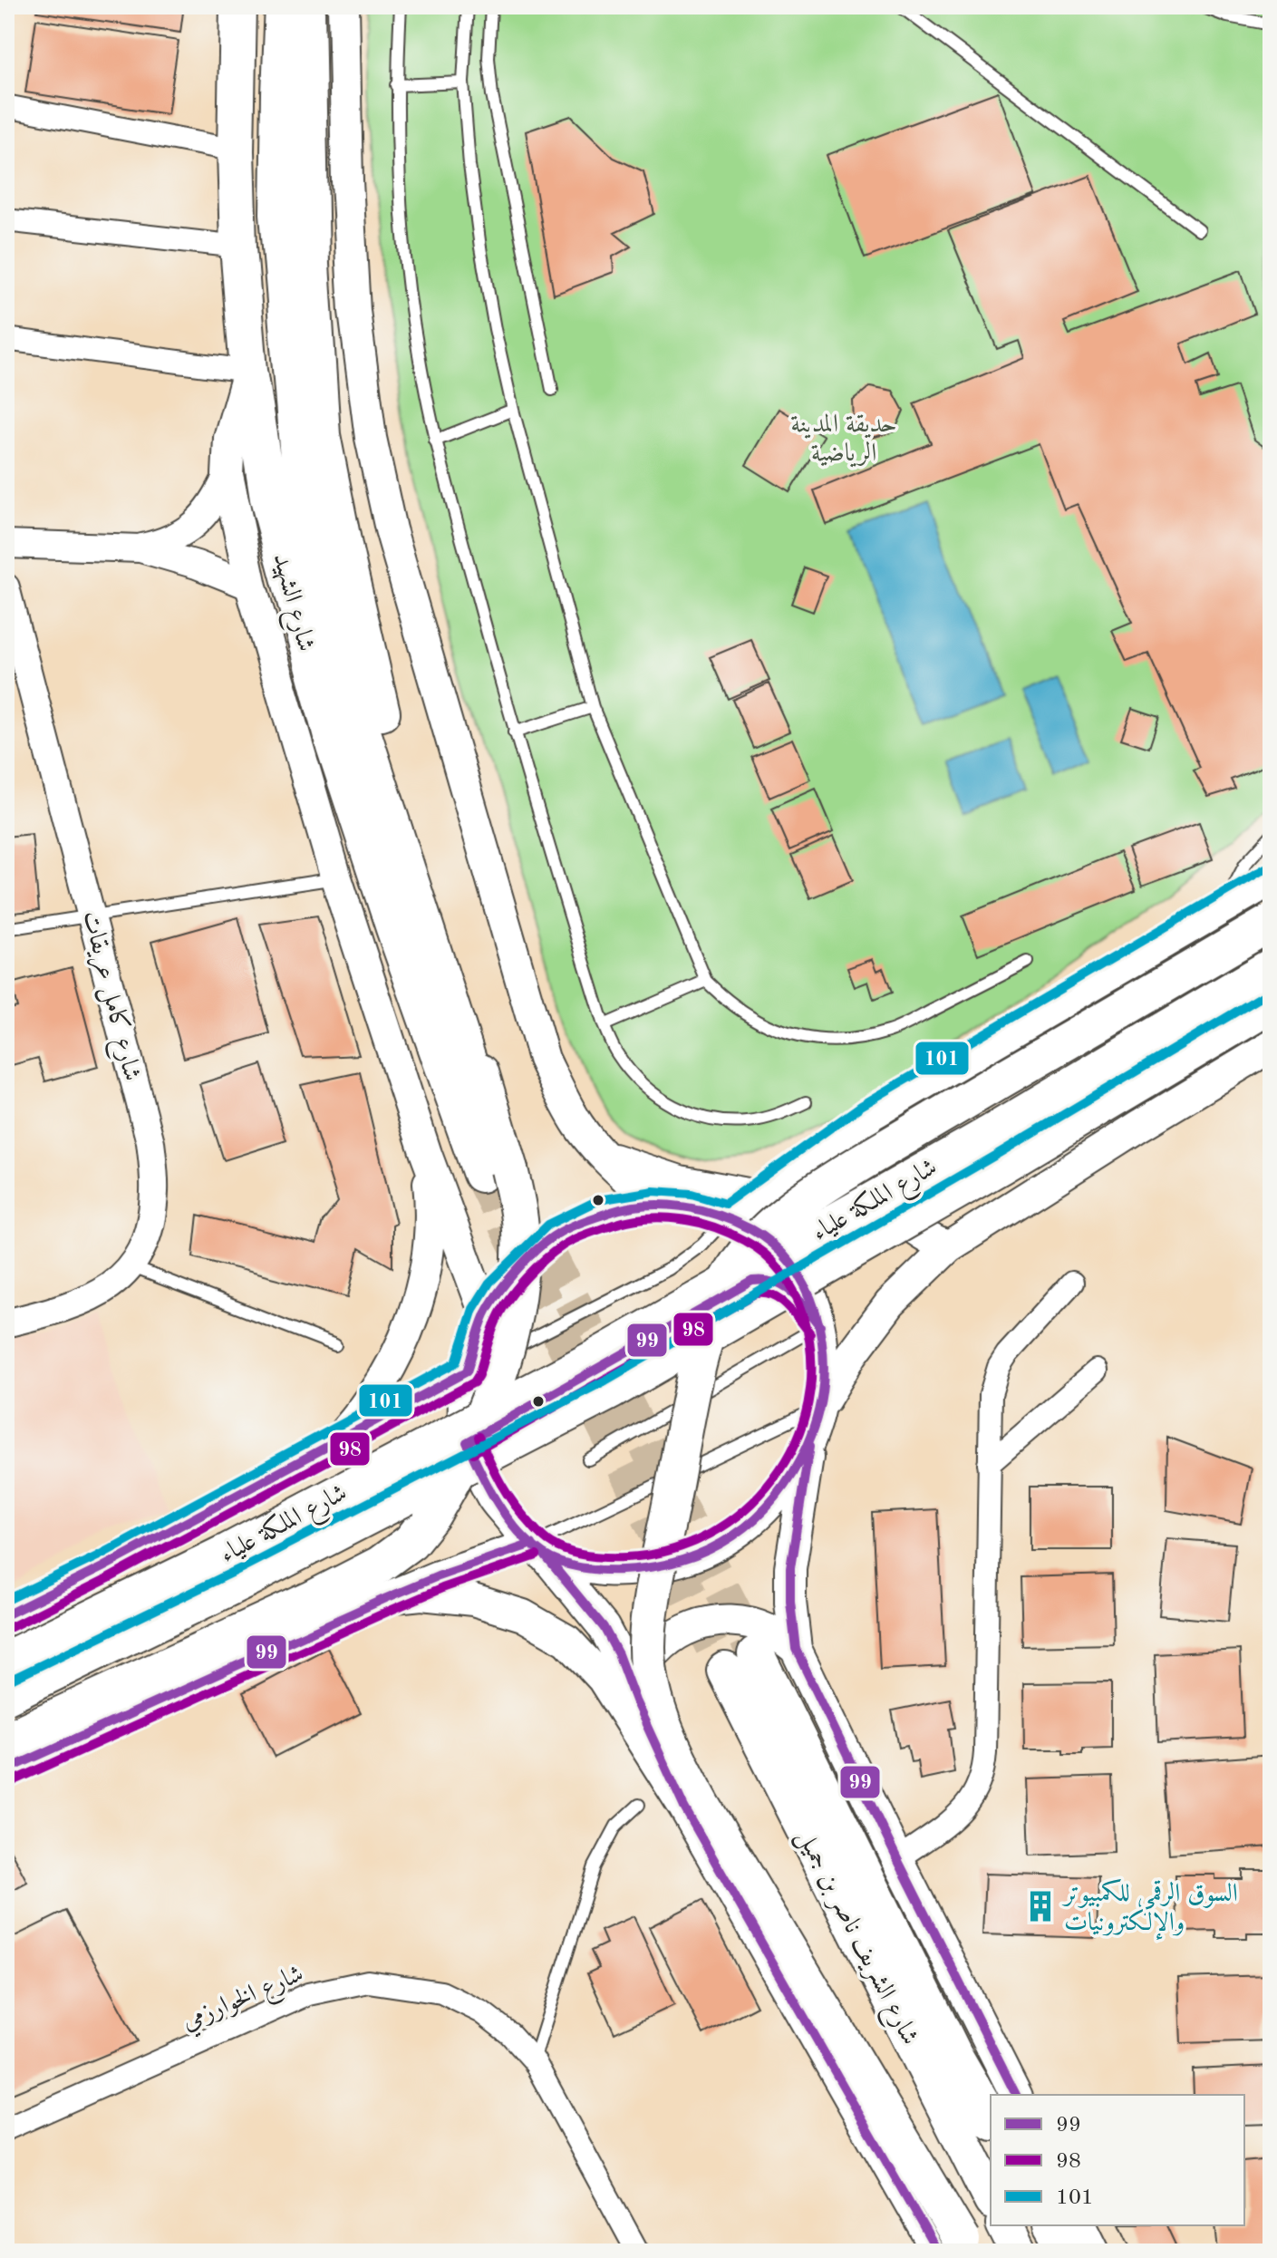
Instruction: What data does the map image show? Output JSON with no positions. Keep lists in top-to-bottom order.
{
  "streets": {
    "highway": ["شارع الشهيد", "شارع الشريف ناصر بن جميل"],
    "main road": ["شارع الملكة علياء"],
    "street": ["شارع كامل عريقات", "شارع الخوارزمي"]
  },
  "parks": ["حديقة المدينة الرياضية"],
  "places": {
    "building": ["السوق الرقمي للكمبيوتر والإلكترونيات"]
  },
  "lines": ["transit line 101", "transit line 99", "transit line 98"],
  "legend": ["99", "98", "101"]
}
